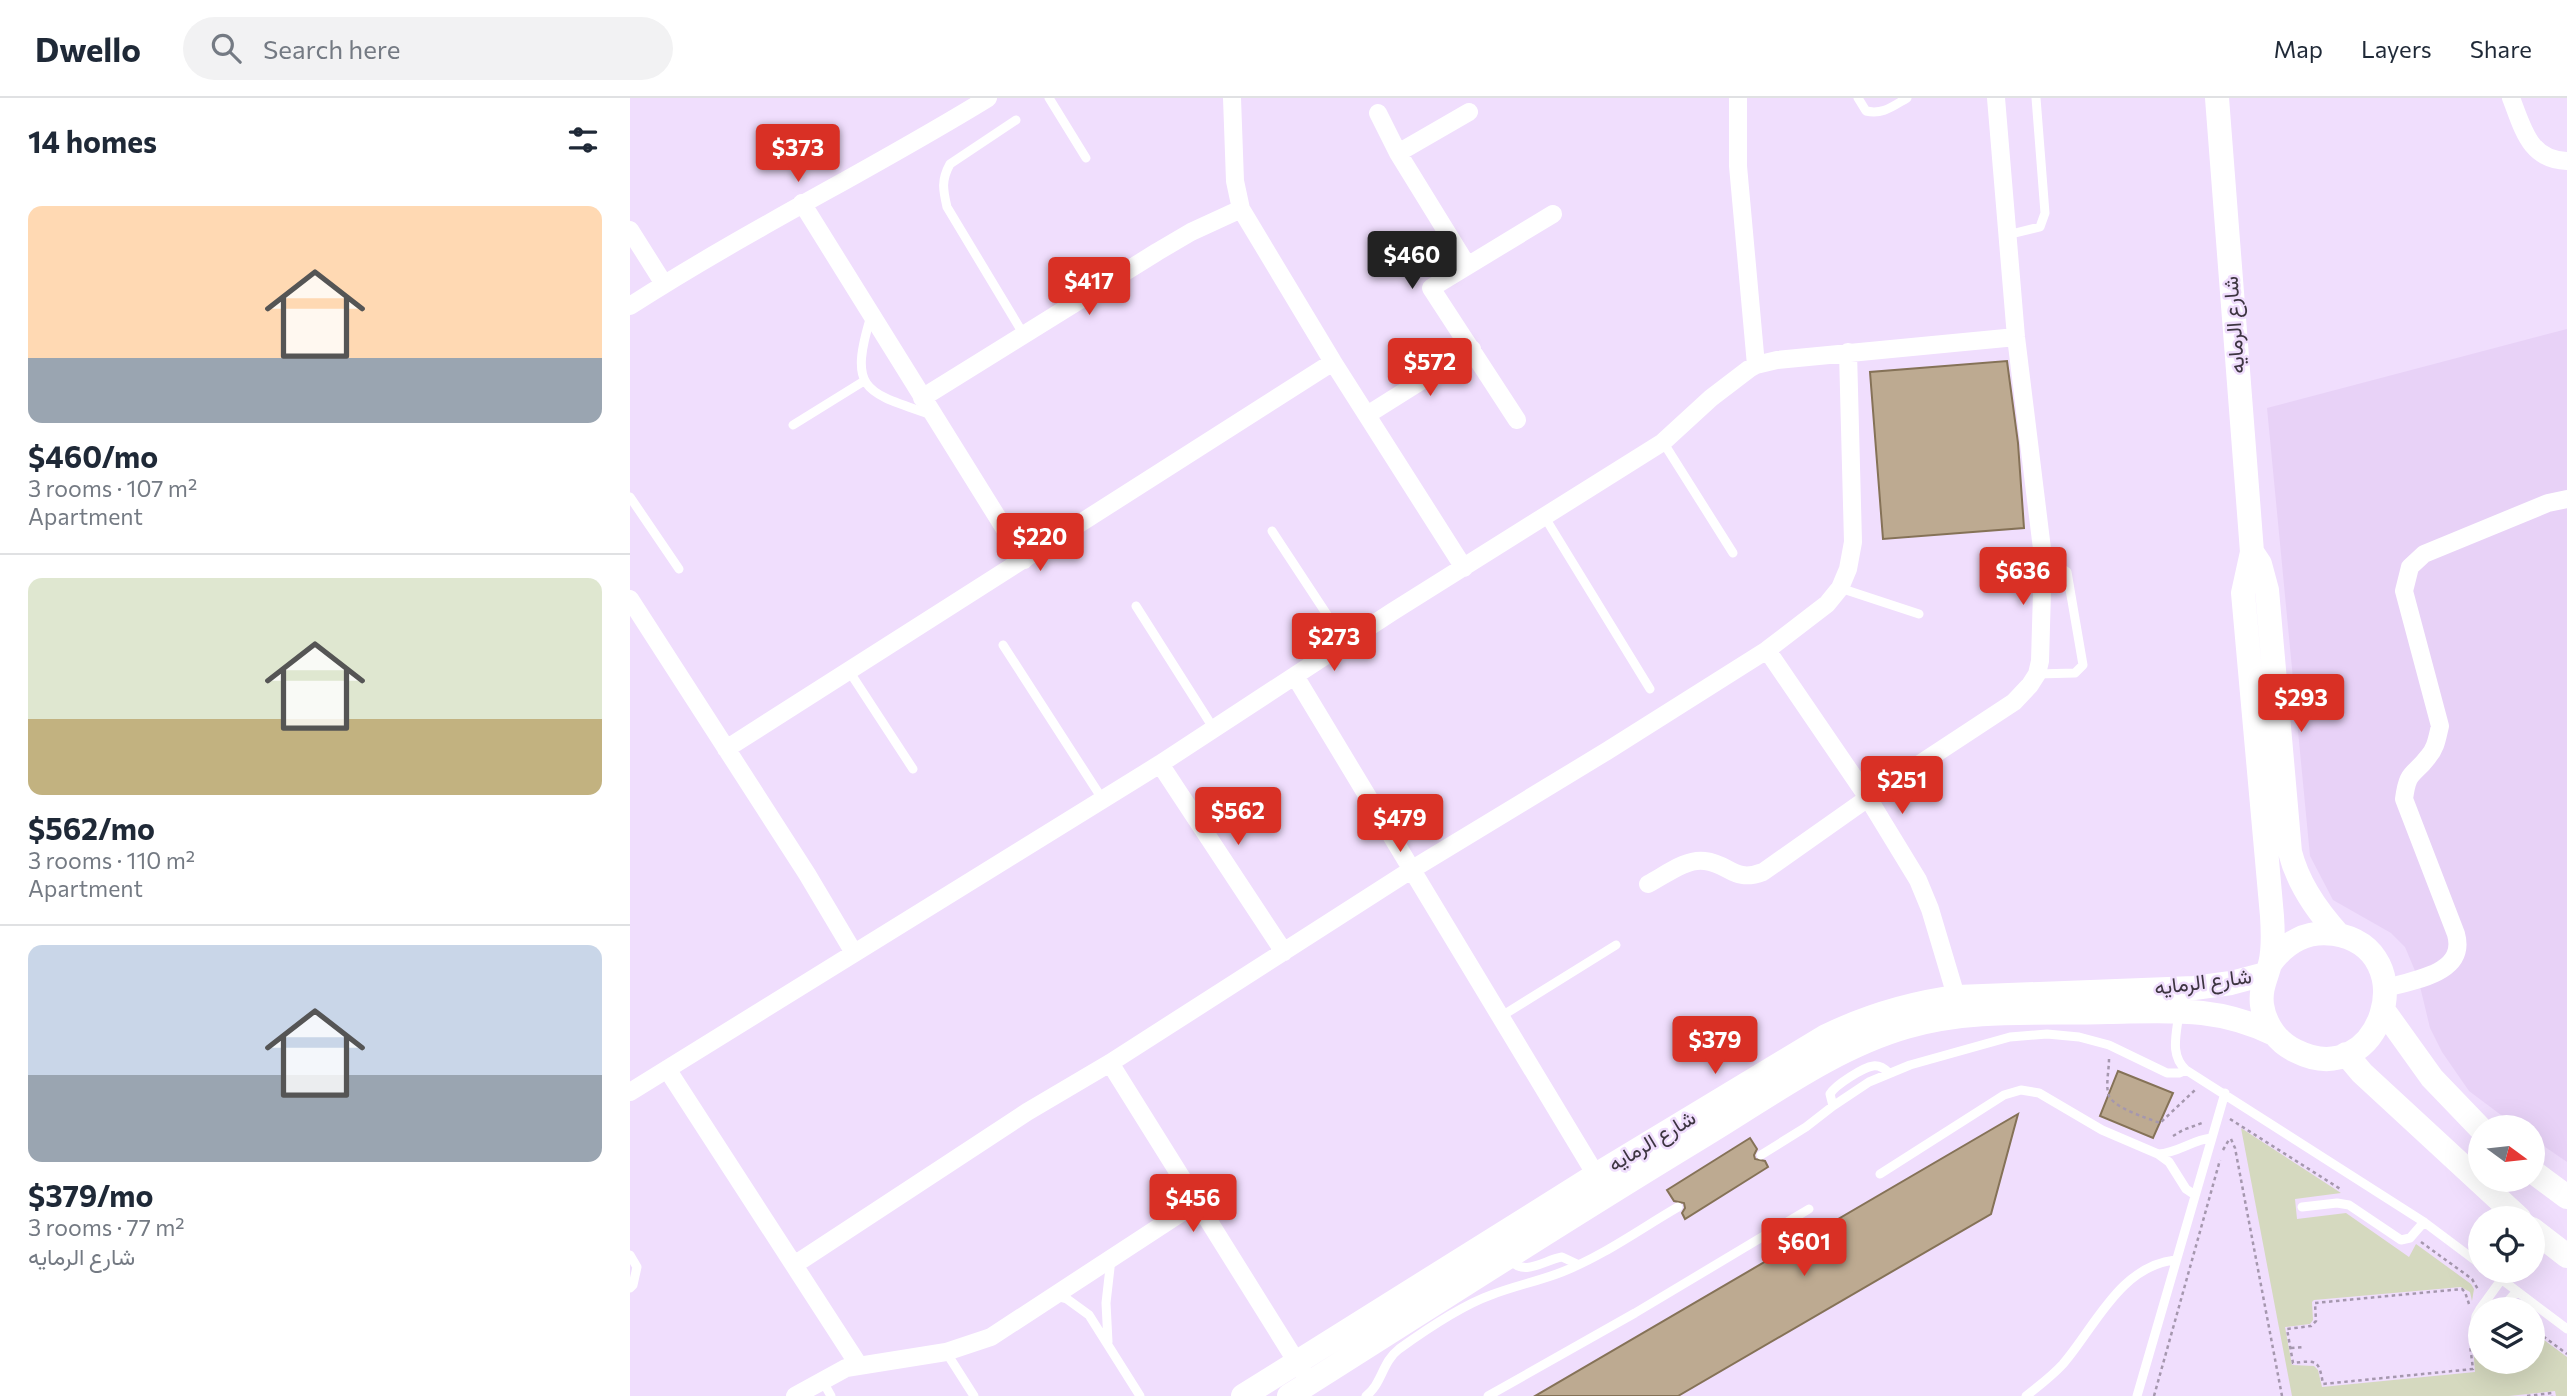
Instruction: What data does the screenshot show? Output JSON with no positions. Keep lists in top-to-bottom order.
{
  "streets": {
    "street": ["شارع الرمايه"]
  },
  "north": "right",
  "page": {
    "header": "Dwello",
    "search": "Search here",
    "nav": ["Map", "Layers", "Share"],
    "heading": "14 homes",
    "price": [
      "$373",
      "$460",
      "$417",
      "$572",
      "$220",
      "$636",
      "$273",
      "$293",
      "$251",
      "$562",
      "$479",
      "$379",
      "$456",
      "$601"
    ],
    "list": [
      {
        "name": "$460/mo",
        "note": "3 rooms · 107 m² · Apartment"
      },
      {
        "name": "$562/mo",
        "note": "3 rooms · 110 m² · Apartment"
      },
      {
        "name": "$379/mo",
        "note": "3 rooms · 77 m² · شارع الرمايه"
      }
    ]
  }
}
